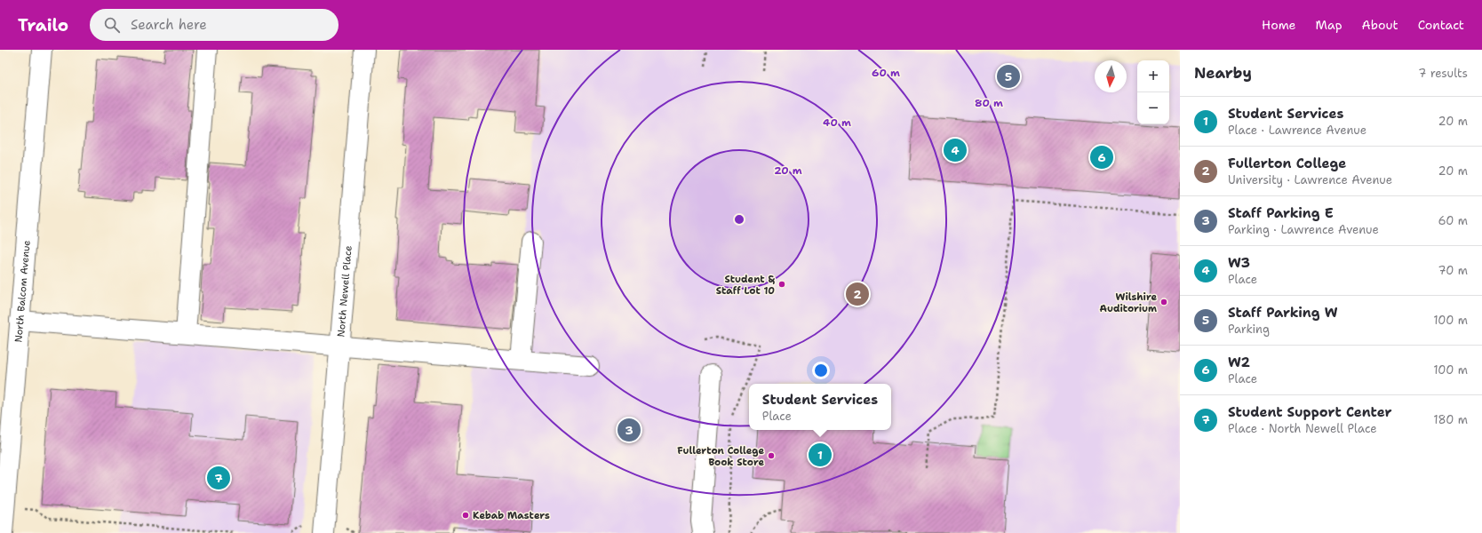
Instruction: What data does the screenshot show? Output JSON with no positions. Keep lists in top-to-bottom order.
{
  "streets": {
    "street": ["North Balcom Avenue", "North Newell Place"]
  },
  "places": [
    "Student & Staff Lot 10",
    "Wilshire Auditorium",
    "Fullerton College Book Store",
    "Kebab Masters"
  ],
  "north": "bottom",
  "page": {
    "header": "Trailo",
    "search": "Search here",
    "nav": [
      "Home",
      "Map",
      "About",
      "Contact"
    ],
    "heading": ["Nearby", "7 results"],
    "map_buttons": ["+", "−"],
    "pins": [
      "5",
      "4",
      "6",
      "2",
      "3",
      "1",
      "7"
    ],
    "list": [
      {
        "mark": "1",
        "name": "Student Services",
        "note": "Place · Lawrence Avenue",
        "value": "20 m"
      },
      {
        "mark": "2",
        "name": "Fullerton College",
        "note": "University · Lawrence Avenue",
        "value": "20 m"
      },
      {
        "mark": "3",
        "name": "Staff Parking E",
        "note": "Parking · Lawrence Avenue",
        "value": "60 m"
      },
      {
        "mark": "4",
        "name": "W3",
        "note": "Place",
        "value": "70 m"
      },
      {
        "mark": "5",
        "name": "Staff Parking W",
        "note": "Parking",
        "value": "100 m"
      },
      {
        "mark": "6",
        "name": "W2",
        "note": "Place",
        "value": "100 m"
      },
      {
        "mark": "7",
        "name": "Student Support Center",
        "note": "Place · North Newell Place",
        "value": "180 m"
      }
    ],
    "popup": ["Student Services", "Place"]
  },
  "rings": [
    "60 m",
    "80 m",
    "40 m",
    "20 m"
  ]
}
